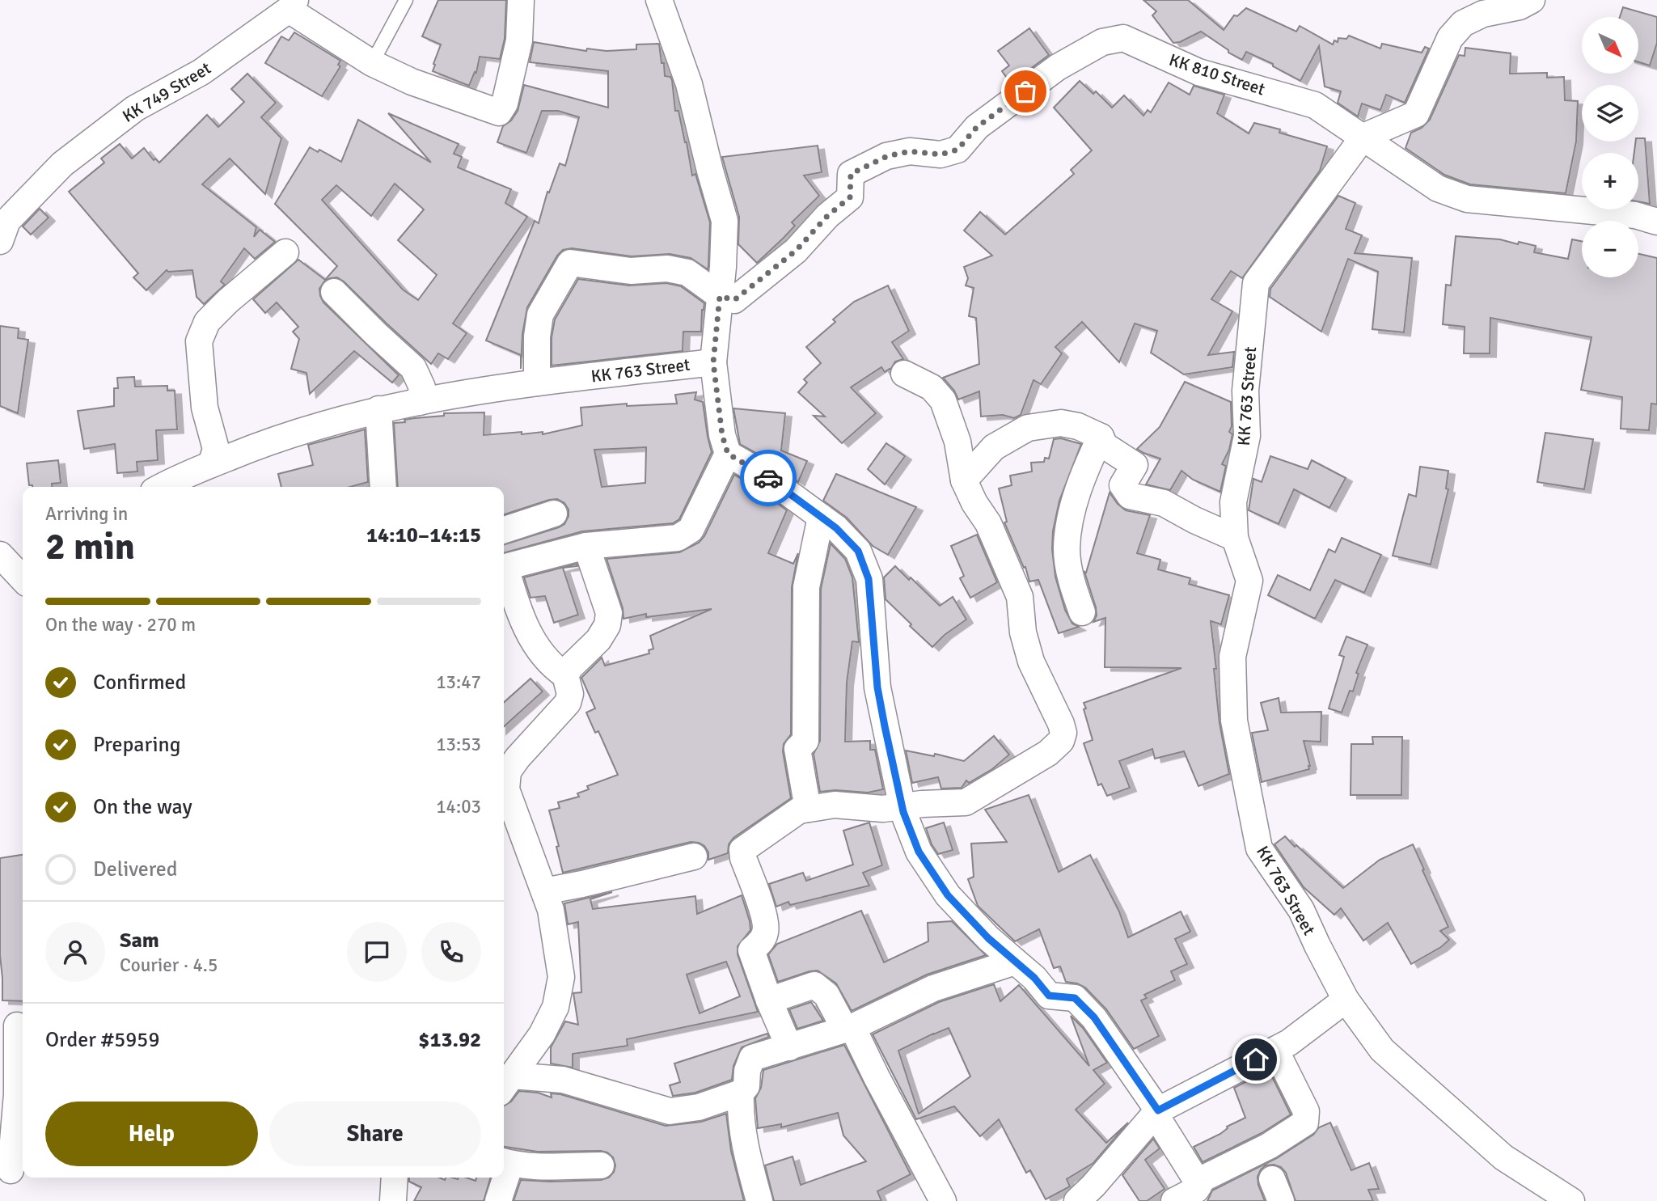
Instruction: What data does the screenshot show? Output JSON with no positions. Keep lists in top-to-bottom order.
{
  "streets": {
    "street": ["KK 810 Street", "KK 749 Street", "KK 763 Street"]
  },
  "crossings": [
    ["KK 810 Street", "KK 763 Street"]
  ],
  "north": "bottom right",
  "page": {
    "map_buttons": ["+", "−"],
    "heading": ["2 min", "Arriving in", "14:10–14:15"],
    "panel": [
      "Sam",
      "Courier · 4.5",
      "Order #5959",
      "$13.92"
    ],
    "bar": "On the way · 270 m",
    "list": [
      ["Confirmed", "13:47"],
      ["Preparing", "13:53"],
      ["On the way", "14:03"],
      "Delivered"
    ],
    "buttons": ["Help", "Share"]
  }
}
